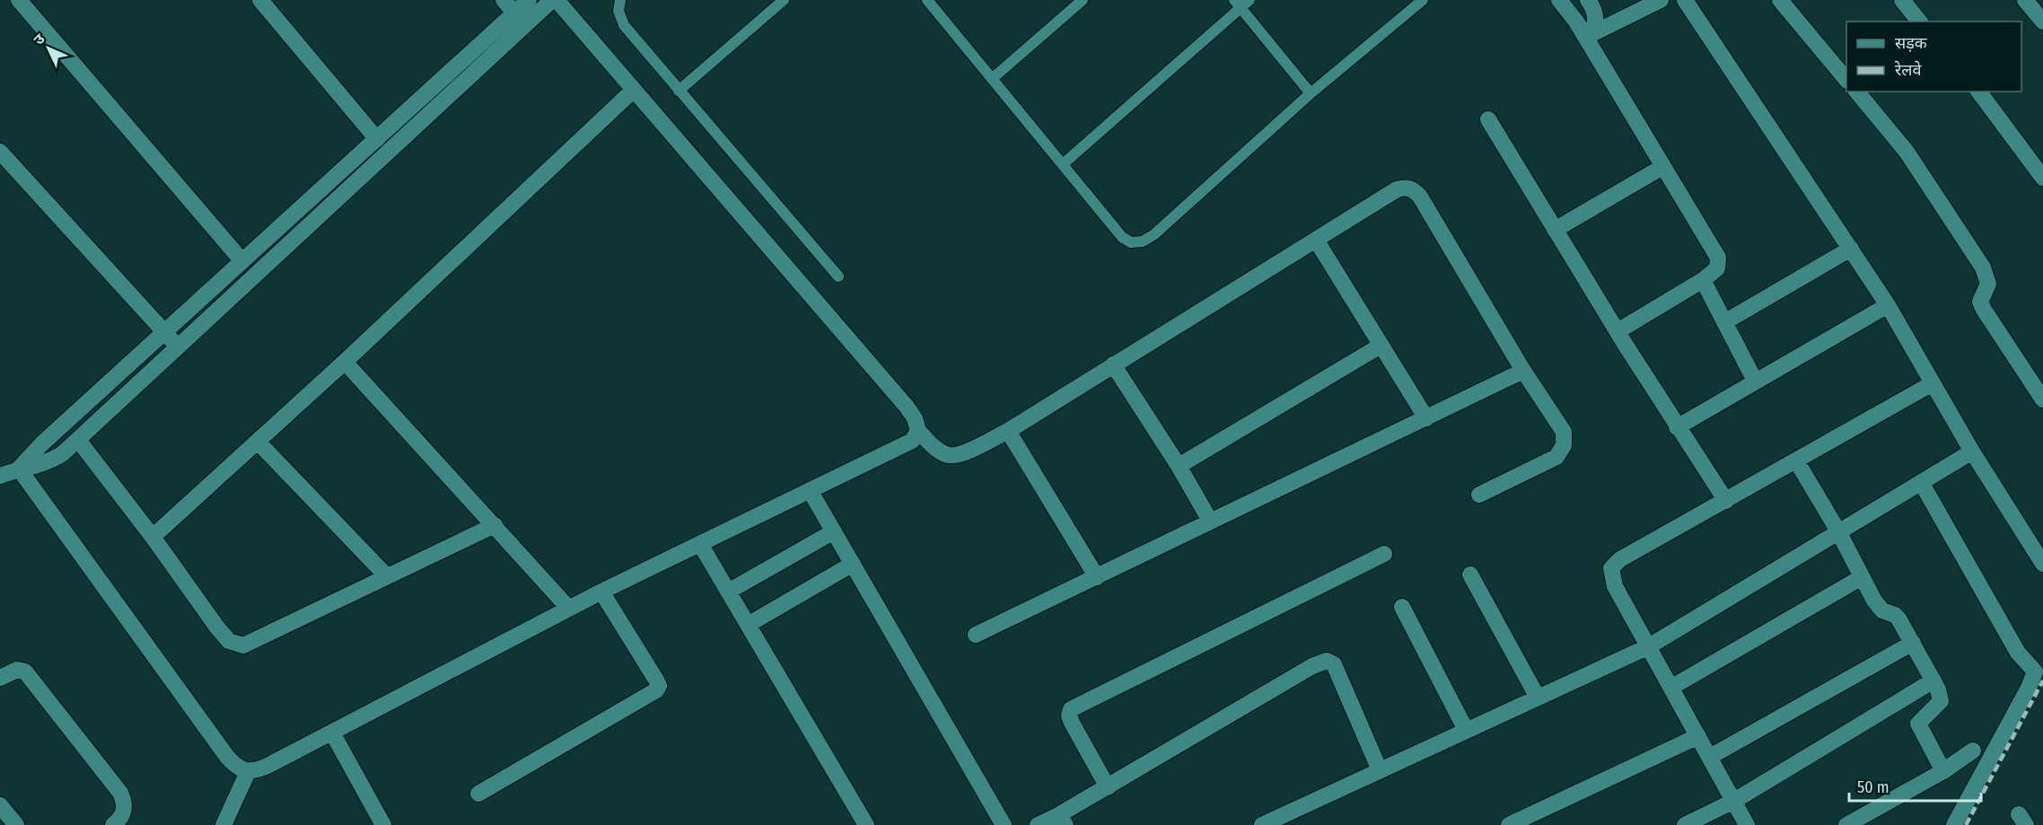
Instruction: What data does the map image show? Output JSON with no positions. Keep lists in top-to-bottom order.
{
  "legend": ["सड़क", "रेलवे"],
  "scale_bar": "50 m",
  "north": "top left"
}
